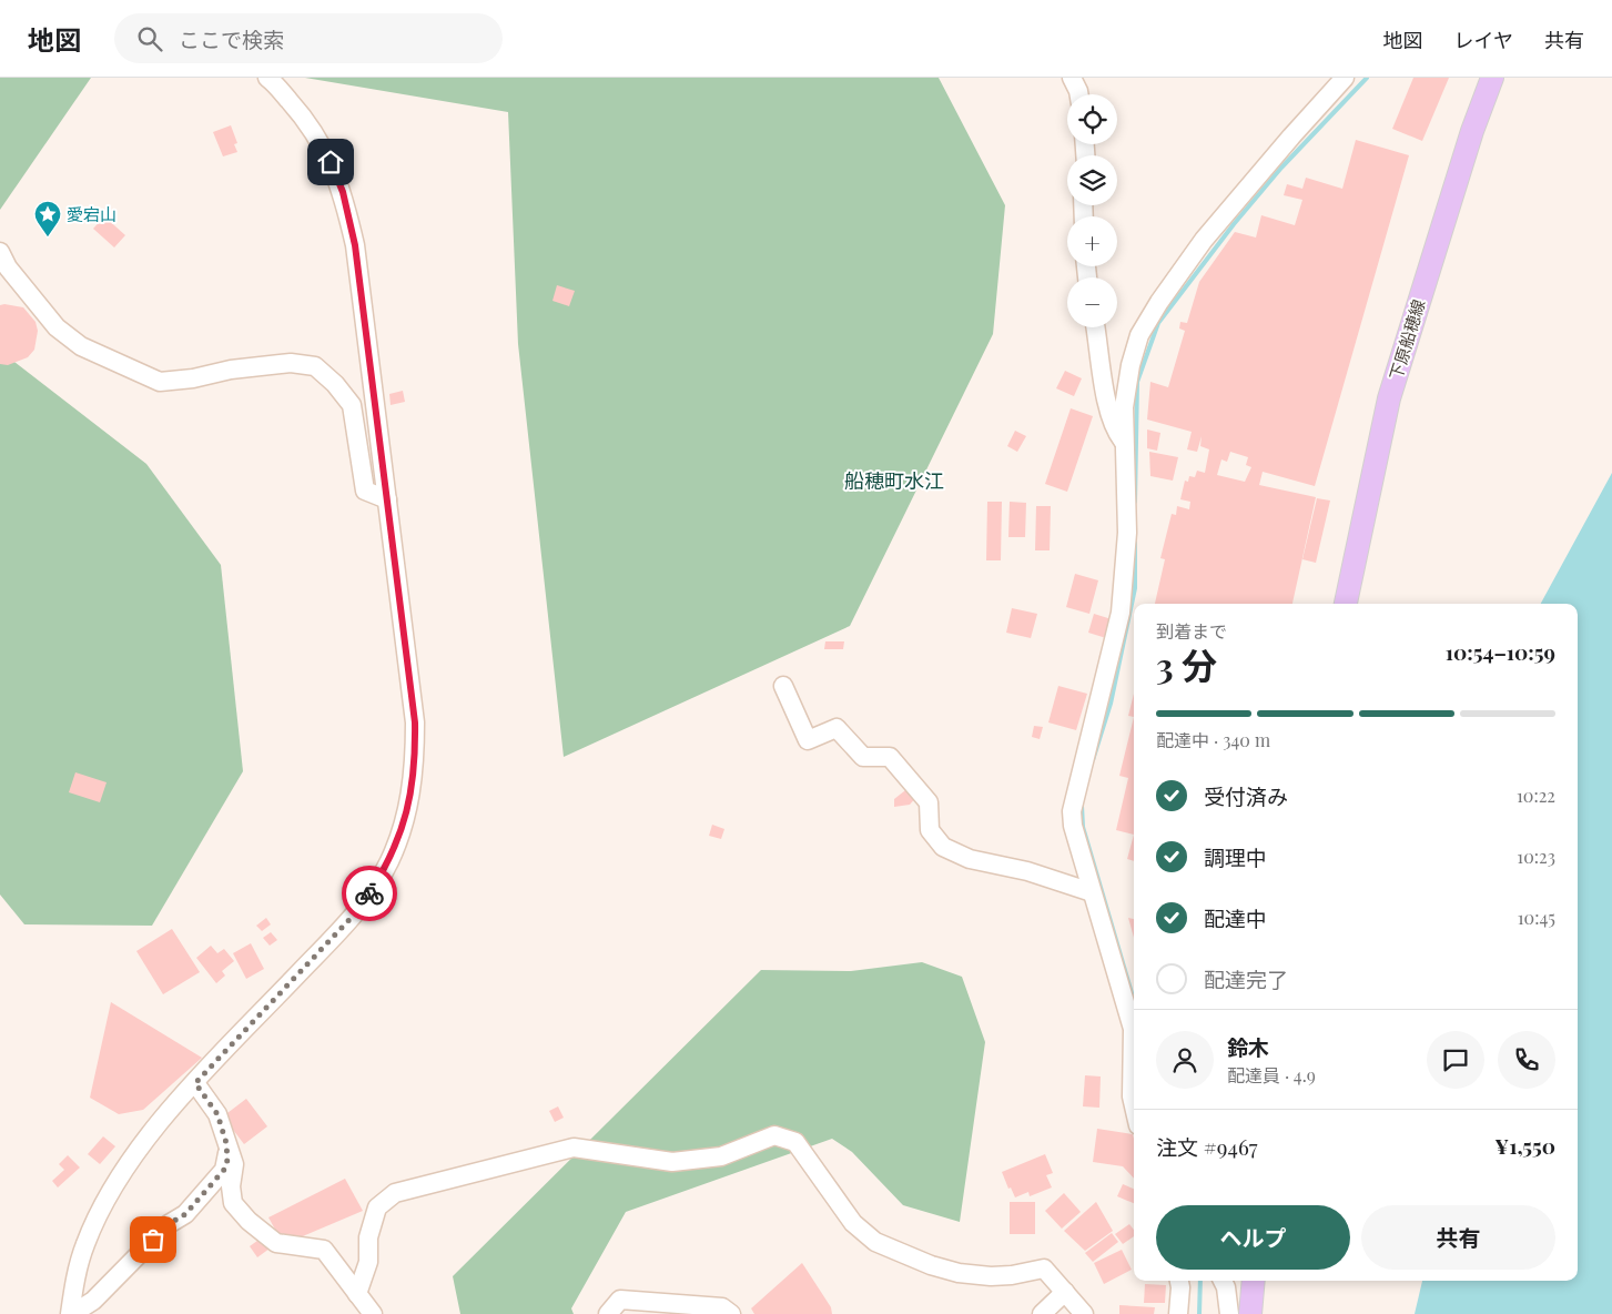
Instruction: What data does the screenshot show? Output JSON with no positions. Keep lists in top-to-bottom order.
{
  "streets": {
    "main road": ["下原船穂線"]
  },
  "districts": ["船穂町水江"],
  "places": {
    "place": ["愛宕山"]
  },
  "page": {
    "header": "地図",
    "search": "ここで検索",
    "nav": ["地図", "レイヤ", "共有"],
    "map_buttons": ["+", "−"],
    "heading": ["3 分", "到着まで", "10:54–10:59"],
    "panel": [
      "鈴木",
      "配達員 · 4.9",
      "注文 #9467",
      "¥1,550"
    ],
    "bar": "配達中 · 340 m",
    "list": [
      ["受付済み", "10:22"],
      ["調理中", "10:23"],
      ["配達中", "10:45"],
      "配達完了"
    ],
    "buttons": ["ヘルプ", "共有"]
  }
}
